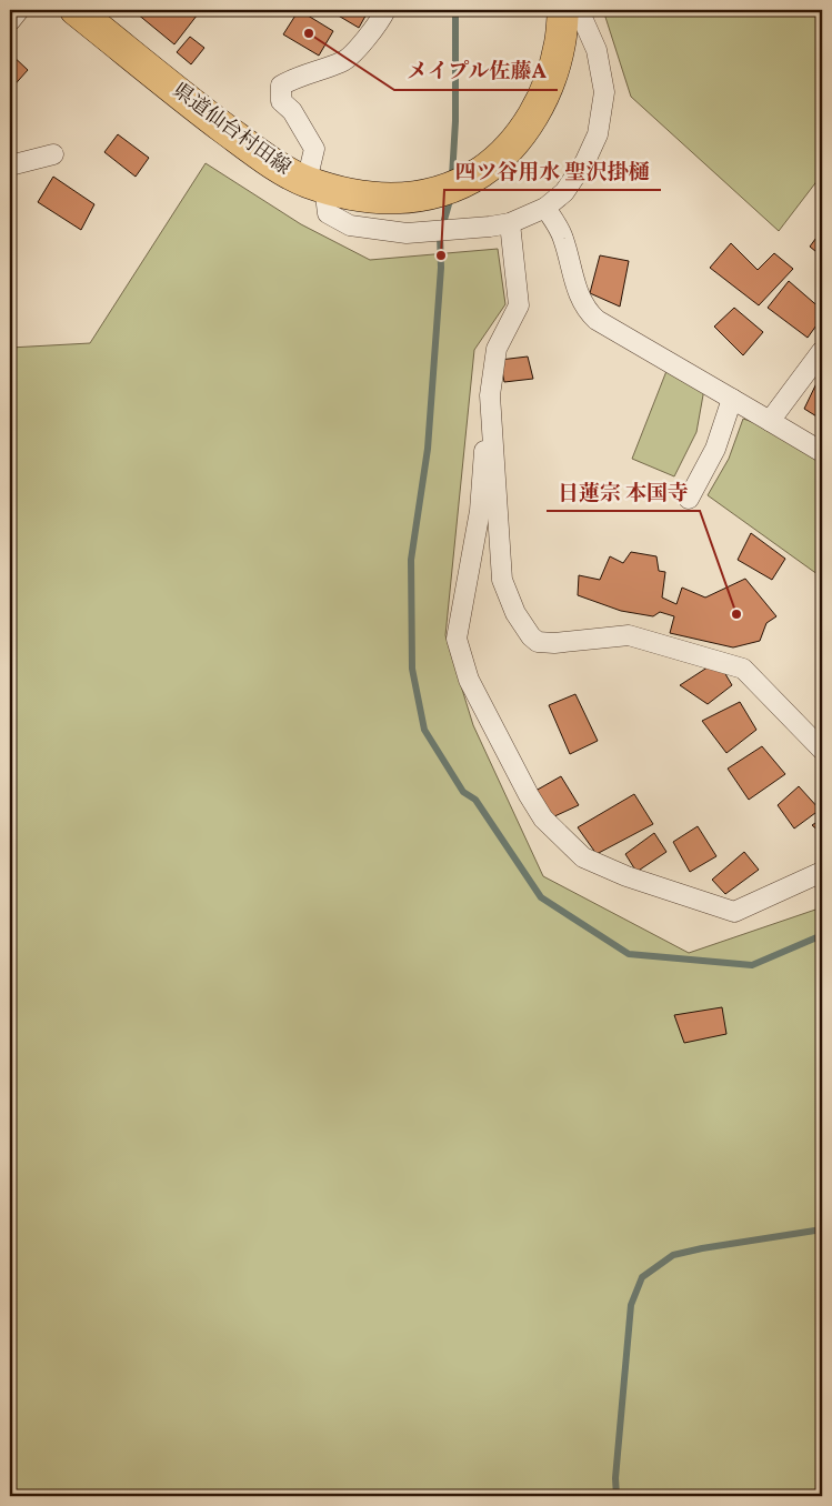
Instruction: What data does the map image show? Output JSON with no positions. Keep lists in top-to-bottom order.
{
  "streets": {
    "main road": ["県道仙台村田線"]
  },
  "places": ["メイプル佐藤A", "四ツ谷用水 聖沢掛樋", "日蓮宗 本国寺"]
}
